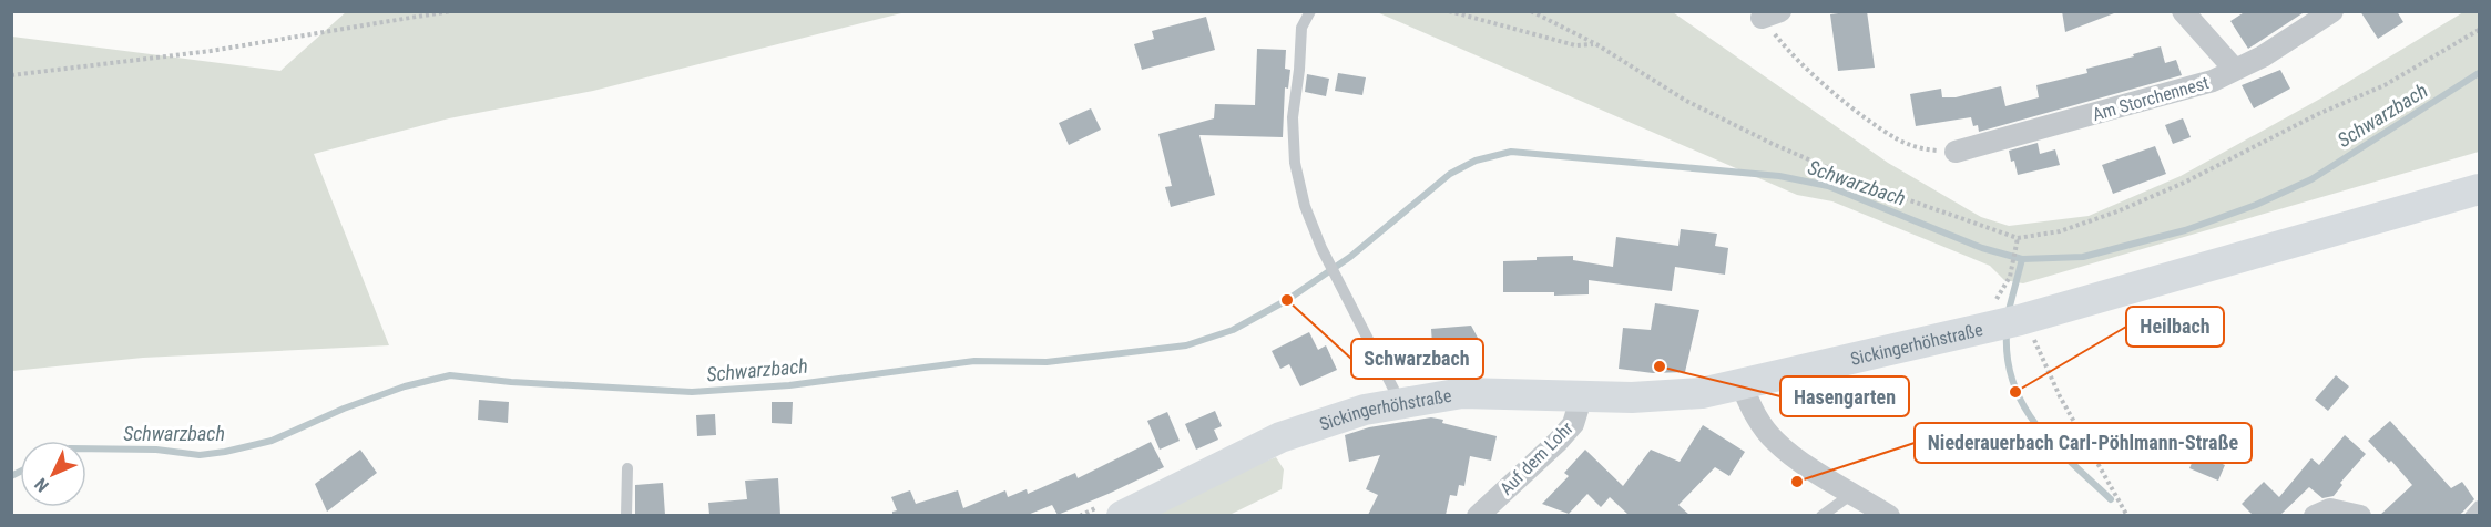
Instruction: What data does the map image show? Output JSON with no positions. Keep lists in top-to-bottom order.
{
  "streets": {
    "main road": ["Sickingerhöhstraße"],
    "street": ["Am Storchennest", "Auf dem Lohr"]
  },
  "crossings": [
    ["Sickingerhöhstraße", "Auf dem Lohr"]
  ],
  "water": ["Schwarzbach"],
  "places": [
    "Schwarzbach",
    "Hasengarten",
    "Heilbach",
    "Niederauerbach Carl-Pöhlmann-Straße"
  ],
  "north": "bottom left"
}
